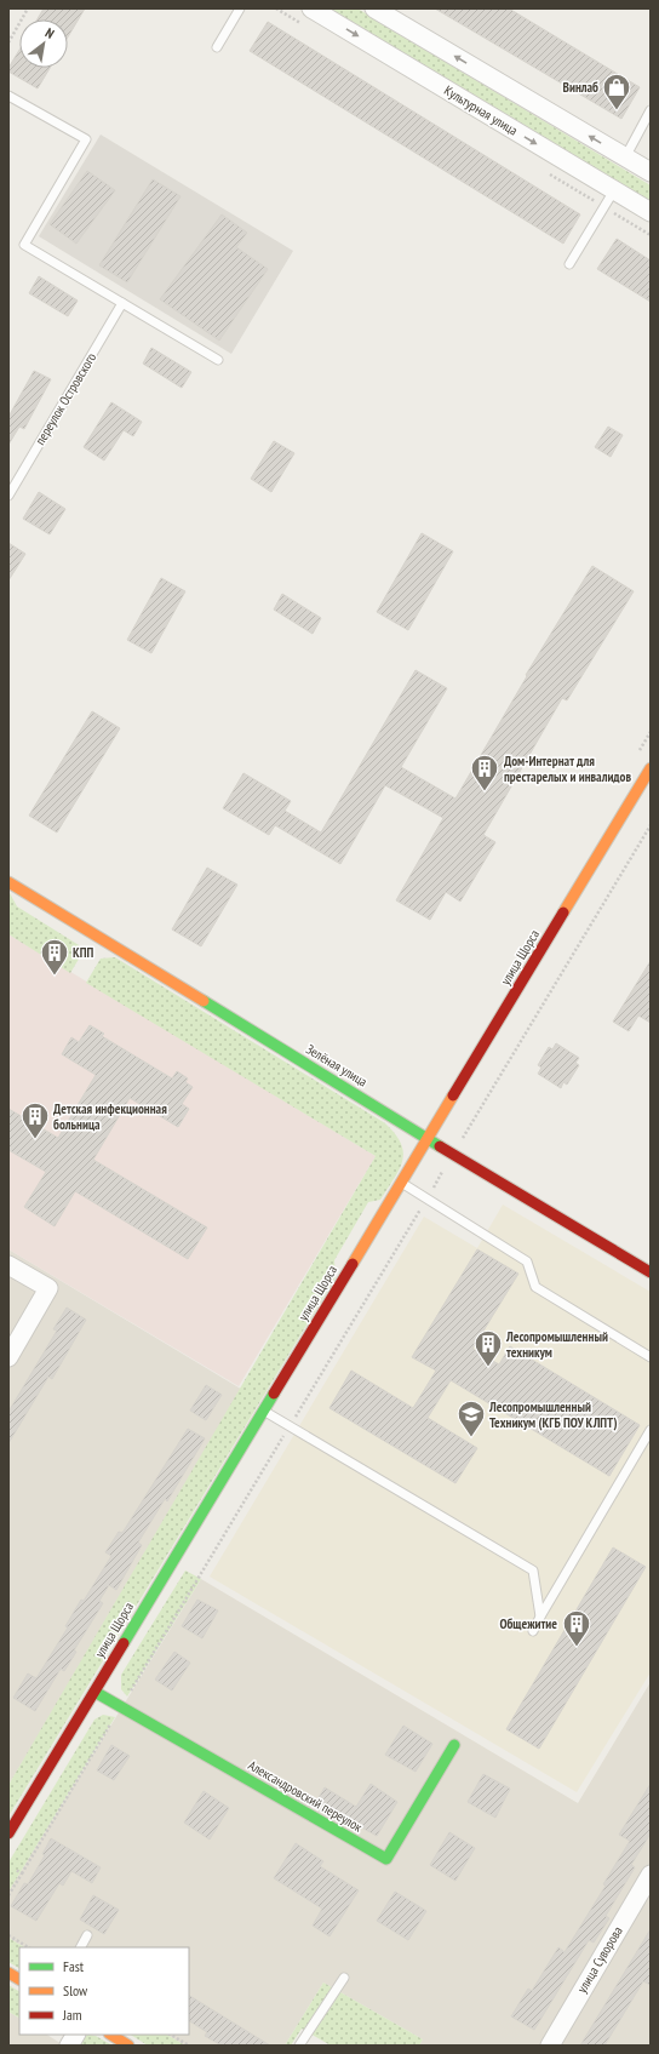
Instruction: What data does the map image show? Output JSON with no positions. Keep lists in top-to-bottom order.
{
  "streets": {
    "street": [
      "Культурная улица",
      "улица Щорса",
      "Зелёная улица",
      "Александровский переулок",
      "улица Суворова"
    ],
    "lane": ["переулок Островского"]
  },
  "crossings": [
    ["улица Щорса", "Зелёная улица"],
    ["улица Щорса", "Александровский переулок"]
  ],
  "places": {
    "shop": ["Винлаб"],
    "building": [
      "Дом-Интернат для престарелых и инвалидов",
      "КПП",
      "Детская инфекционная больница",
      "Лесопромышленный техникум",
      "Общежитие"
    ],
    "school or university": ["Лесопромышленный Техникум (КГБ ПОУ КЛПТ)"]
  },
  "legend": ["Fast", "Slow", "Jam"],
  "north": "top right"
}
